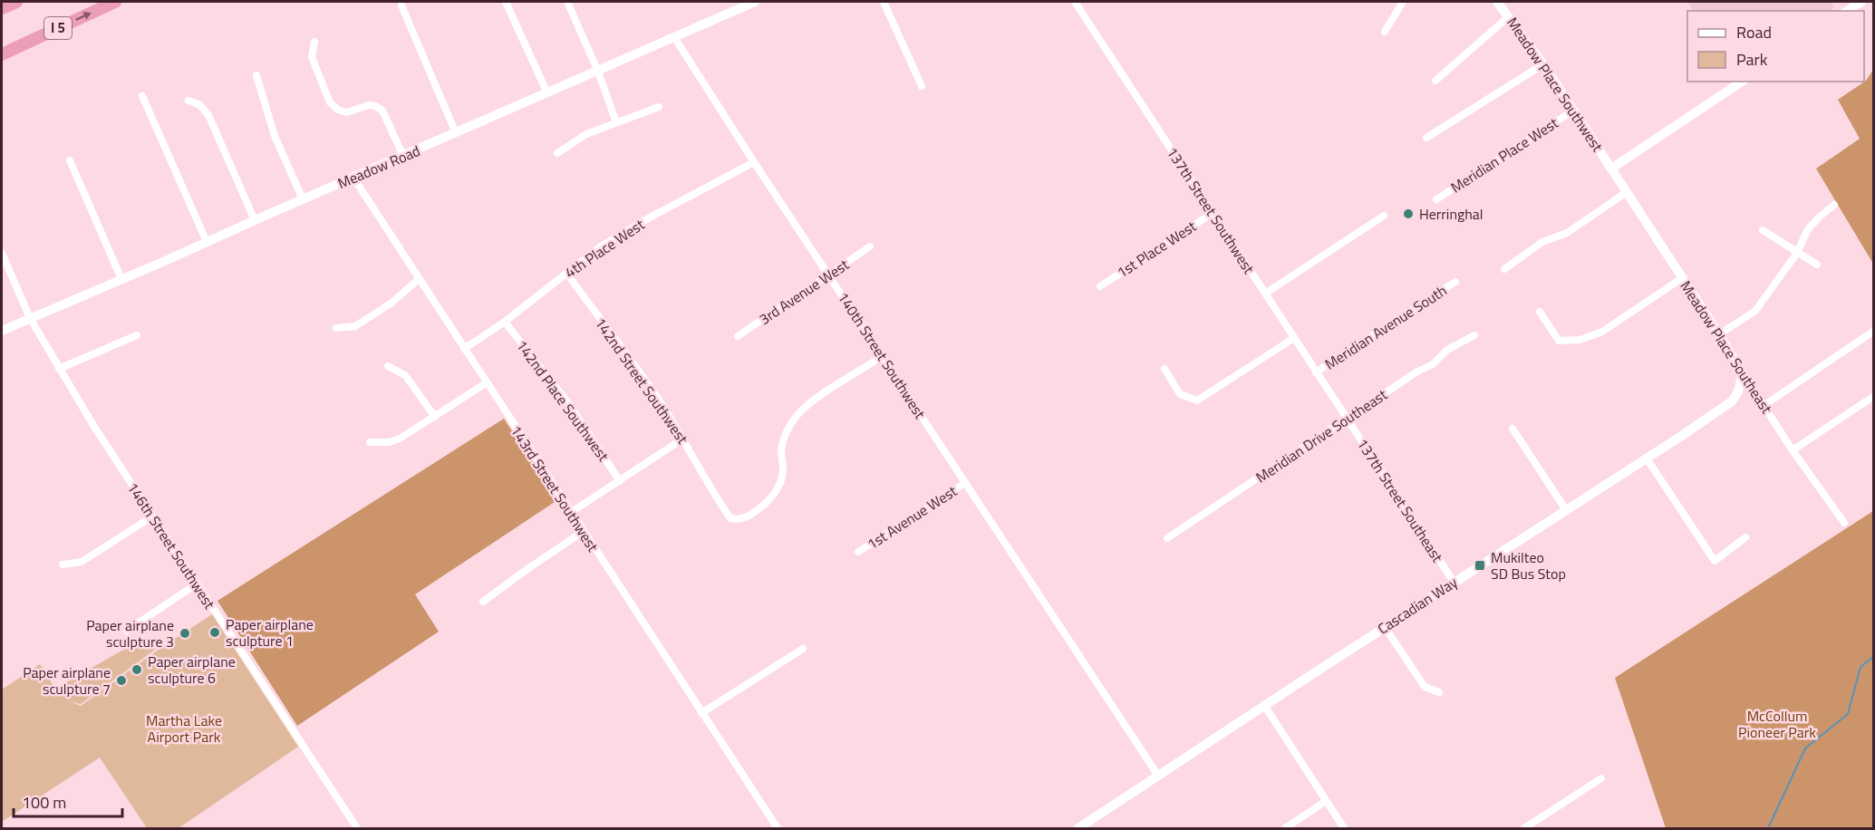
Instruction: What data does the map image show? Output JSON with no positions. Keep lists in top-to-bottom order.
{
  "streets": {
    "highway": ["I 5"],
    "street": [
      "Meadow Place Southwest",
      "Meridian Place West",
      "Meadow Road",
      "137th Street Southwest",
      "4th Place West",
      "1st Place West",
      "3rd Avenue West",
      "Meridian Avenue South",
      "Meadow Place Southeast",
      "140th Street Southwest",
      "142nd Street Southwest",
      "142nd Place Southwest",
      "Meridian Drive Southeast",
      "143rd Street Southwest",
      "137th Street Southeast",
      "1st Avenue West",
      "146th Street Southwest",
      "Cascadian Way"
    ]
  },
  "crossings": [
    ["Meadow Place Southwest", "Meridian Place West"],
    ["Meadow Place Southwest", "Meadow Place Southeast"],
    ["Meadow Road", "140th Street Southwest"],
    ["Meadow Road", "143rd Street Southwest"],
    ["Meadow Road", "146th Street Southwest"],
    ["137th Street Southwest", "1st Place West"],
    ["137th Street Southwest", "Meridian Avenue South"],
    ["137th Street Southwest", "Meridian Drive Southeast"],
    ["137th Street Southwest", "137th Street Southeast"],
    ["4th Place West", "140th Street Southwest"],
    ["4th Place West", "142nd Street Southwest"],
    ["4th Place West", "142nd Place Southwest"],
    ["4th Place West", "143rd Street Southwest"],
    ["3rd Avenue West", "140th Street Southwest"],
    ["Meadow Place Southeast", "Cascadian Way"],
    ["140th Street Southwest", "142nd Street Southwest"],
    ["140th Street Southwest", "1st Avenue West"],
    ["140th Street Southwest", "Cascadian Way"],
    ["Meridian Drive Southeast", "137th Street Southeast"],
    ["137th Street Southeast", "Cascadian Way"]
  ],
  "parks": ["McCollum Pioneer Park", "Martha Lake Airport Park"],
  "places": {
    "other": [
      "Herringhal",
      "Paper airplane sculpture 1",
      "Paper airplane sculpture 3",
      "Paper airplane sculpture 6",
      "Paper airplane sculpture 7"
    ],
    "transit": ["Mukilteo SD Bus Stop"]
  },
  "legend": ["Road", "Park"],
  "scale_bar": "100 m"
}
